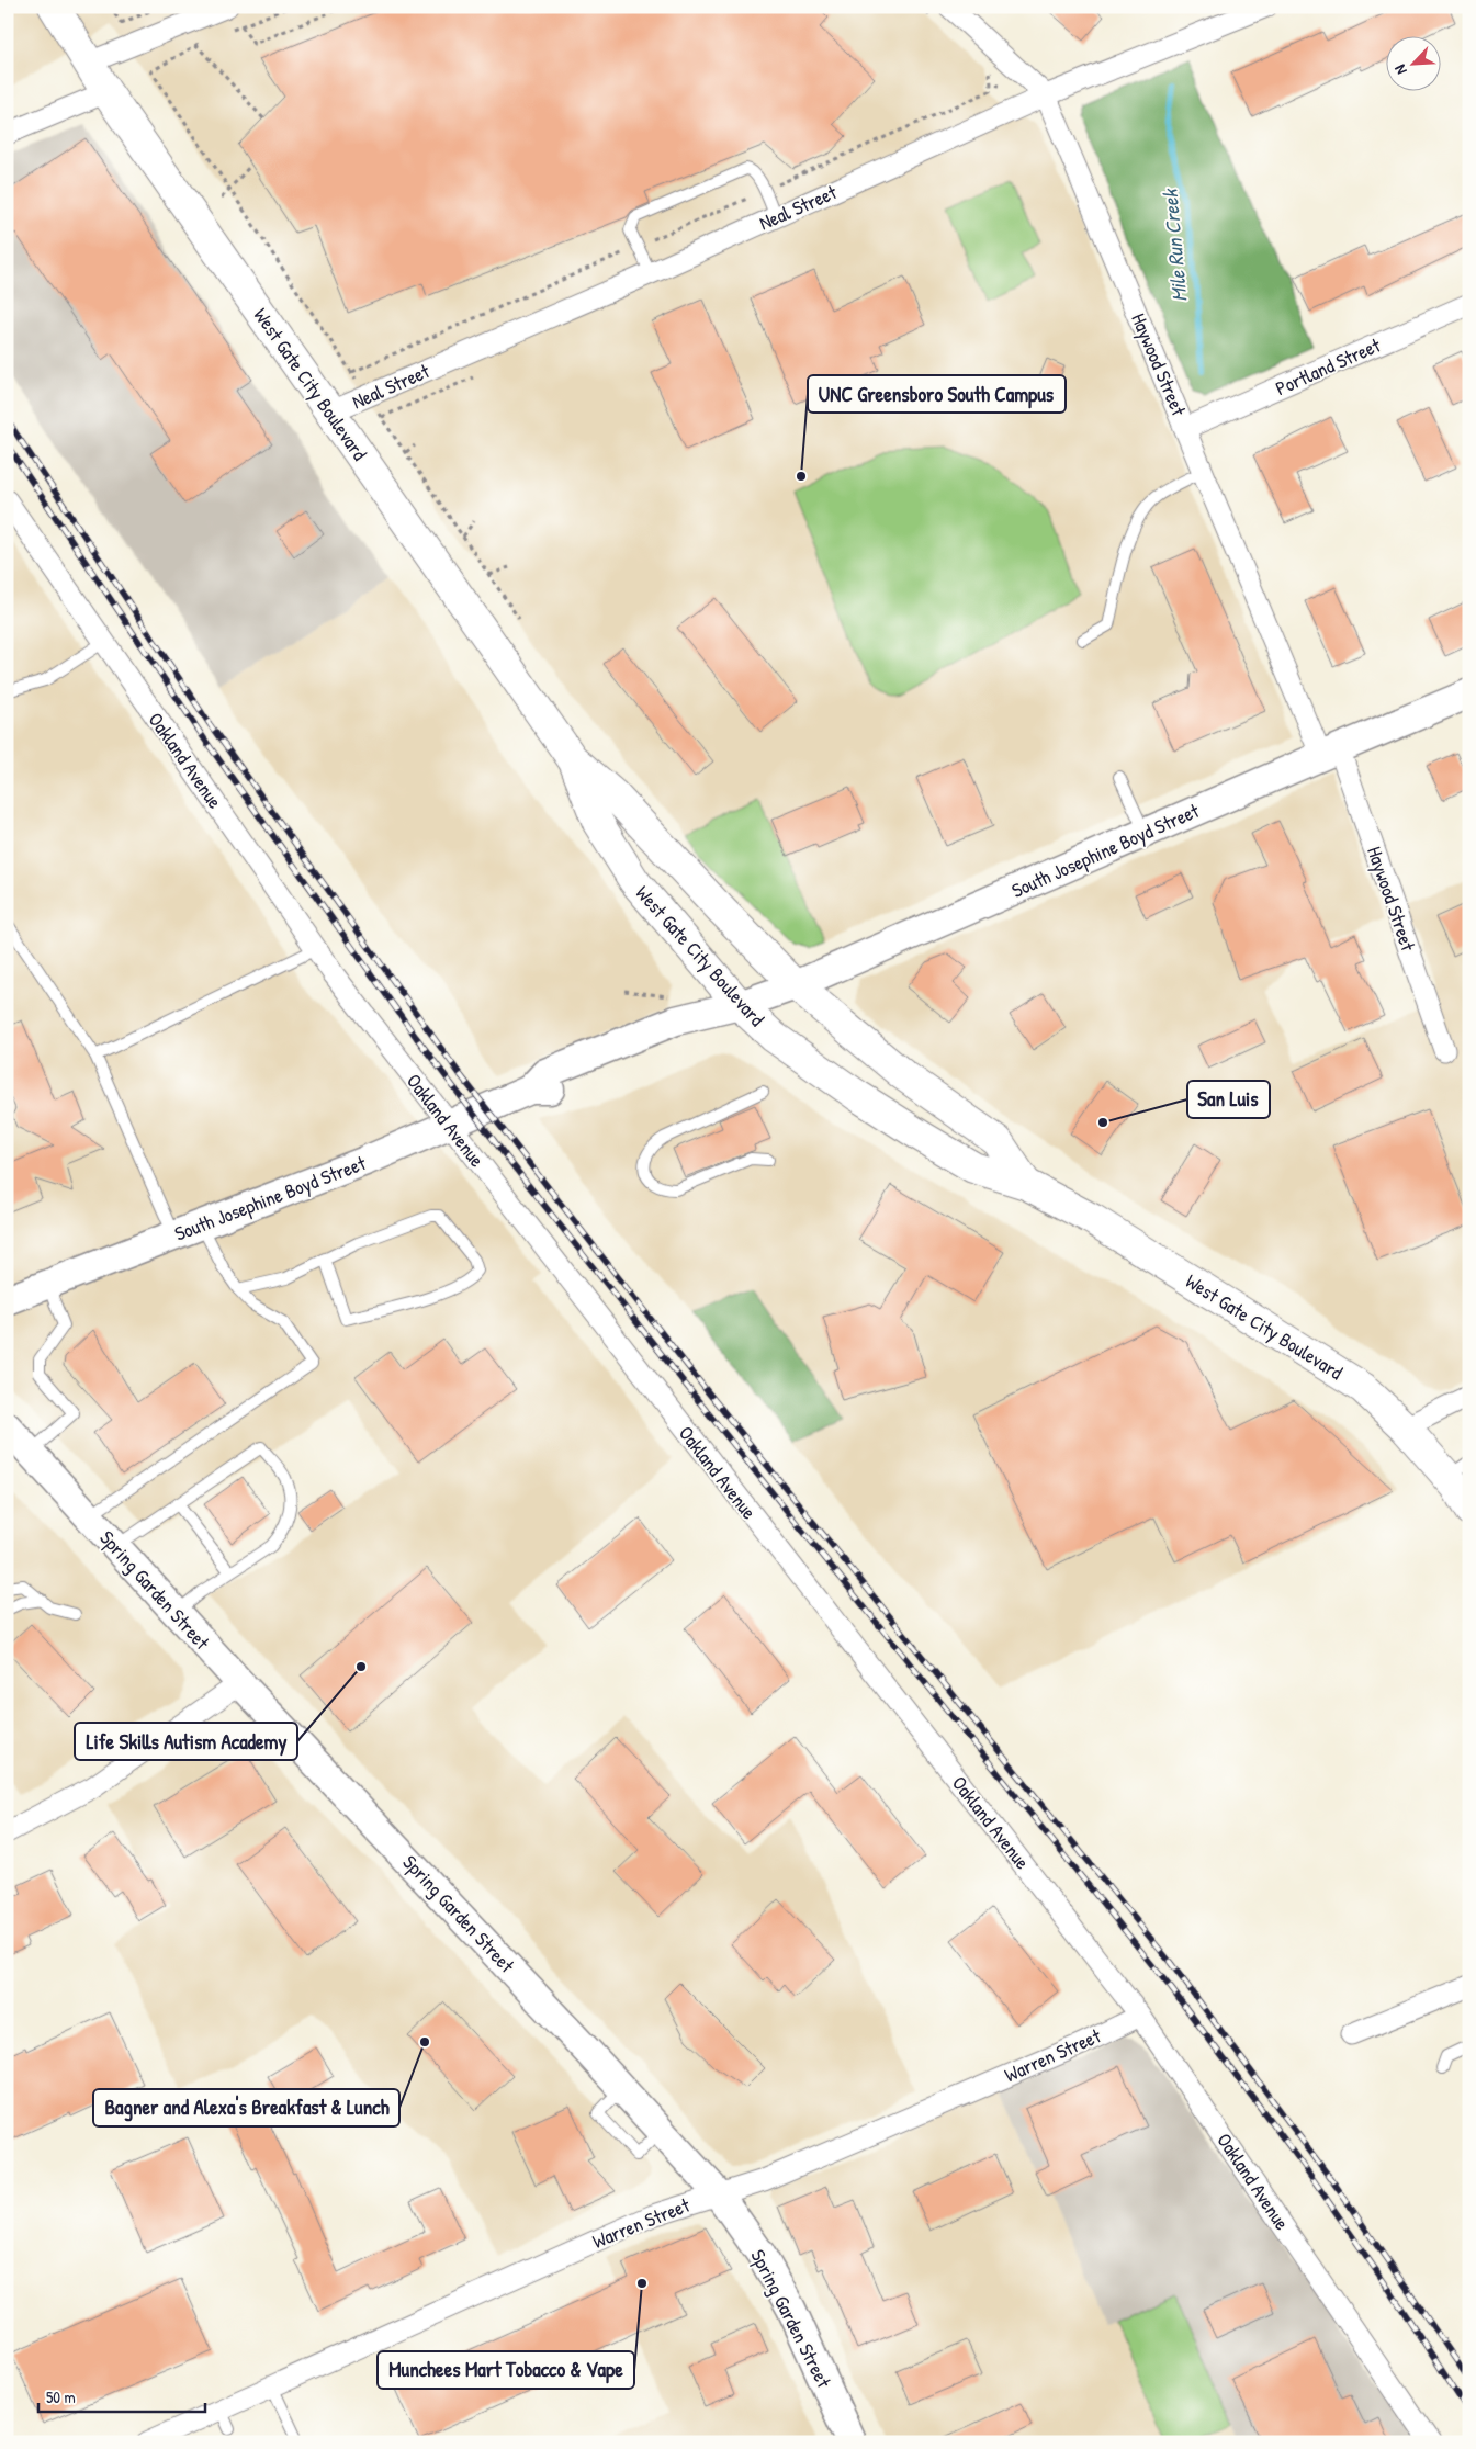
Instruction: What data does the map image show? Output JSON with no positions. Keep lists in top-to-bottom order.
{
  "streets": {
    "main road": ["West Gate City Boulevard", "South Josephine Boyd Street", "Spring Garden Street"],
    "street": [
      "Neal Street",
      "Haywood Street",
      "Portland Street",
      "Oakland Avenue",
      "Warren Street"
    ]
  },
  "crossings": [
    ["Neal Street", "Haywood Street"],
    ["Neal Street", "West Gate City Boulevard"],
    ["Haywood Street", "Portland Street"],
    ["Haywood Street", "South Josephine Boyd Street"],
    ["West Gate City Boulevard", "South Josephine Boyd Street"],
    ["Oakland Avenue", "South Josephine Boyd Street"],
    ["Oakland Avenue", "Warren Street"],
    ["Spring Garden Street", "Warren Street"]
  ],
  "water": ["Mile Run Creek"],
  "places": [
    "UNC Greensboro South Campus",
    "San Luis",
    "Life Skills Autism Academy",
    "Bagner and Alexa's Breakfast & Lunch",
    "Munchees Mart Tobacco & Vape"
  ],
  "scale_bar": "50 m",
  "north": "bottom left"
}
